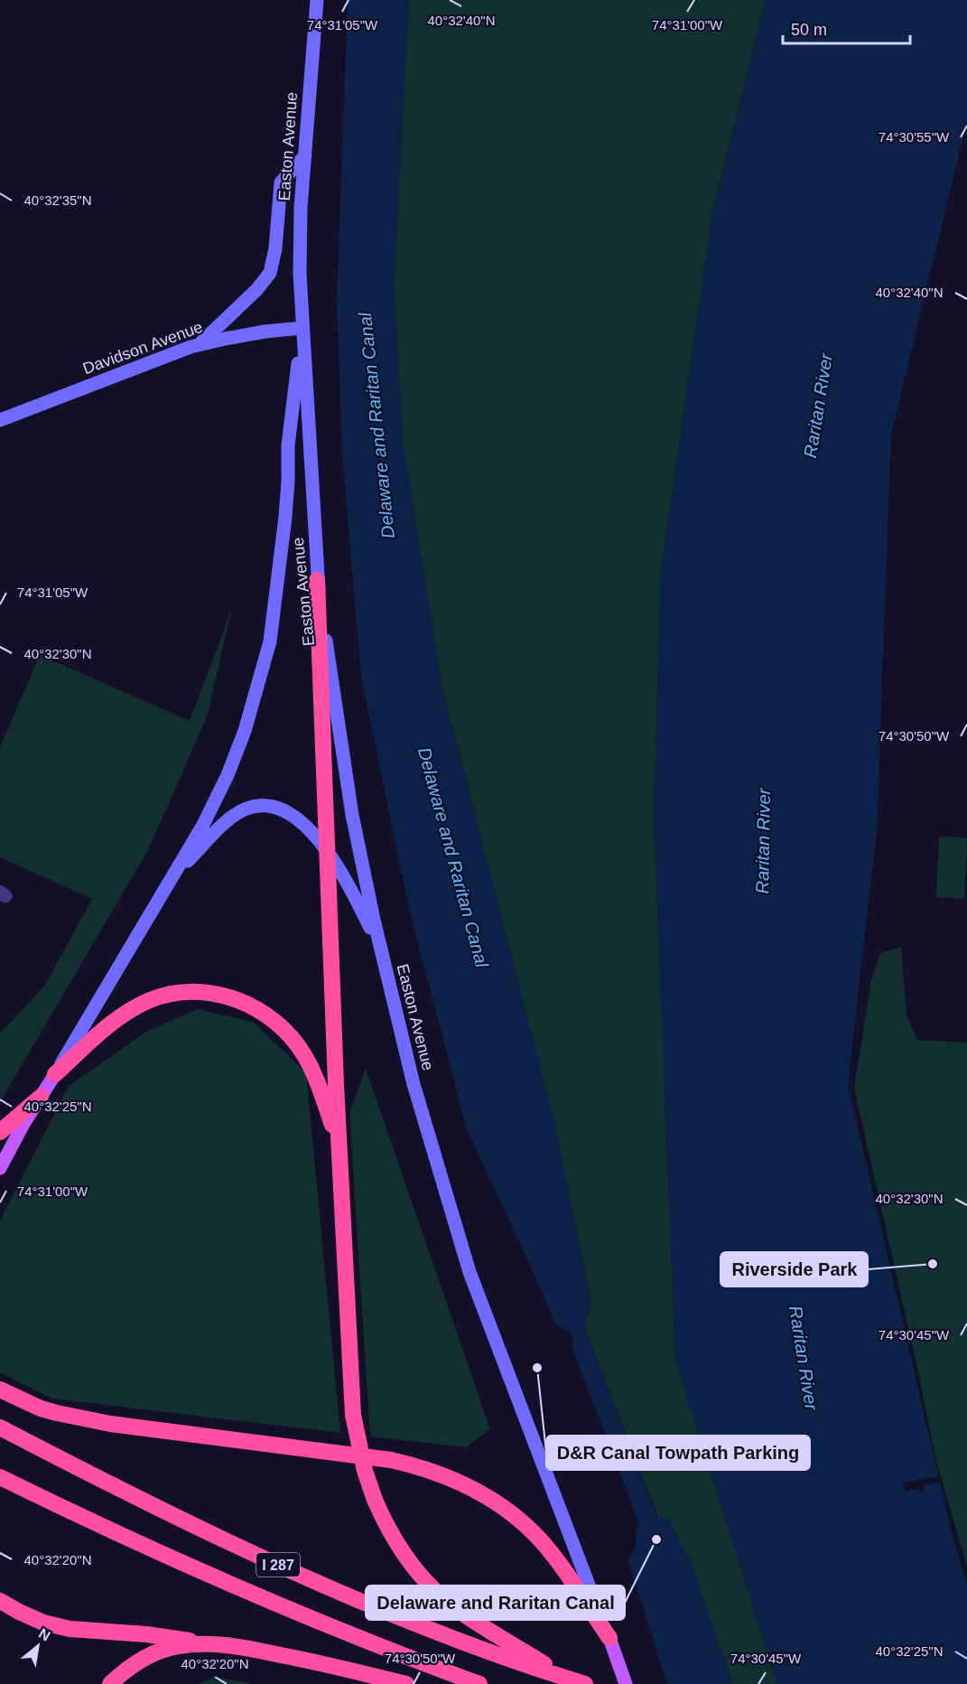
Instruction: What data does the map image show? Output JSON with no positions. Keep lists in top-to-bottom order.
{
  "streets": {
    "highway": ["I 287"],
    "main road": ["Easton Avenue", "Davidson Avenue"]
  },
  "crossings": [
    ["Easton Avenue", "Davidson Avenue"]
  ],
  "water": ["Raritan River", "Delaware and Raritan Canal"],
  "places": ["Riverside Park", "D&R Canal Towpath Parking", "Delaware and Raritan Canal"],
  "scale_bar": "50 m",
  "north": "top right",
  "coordinates": [
    "40°32'40\"N",
    "74°31'05\"W",
    "74°31'00\"W",
    "74°30'55\"W",
    "40°32'35\"N",
    "40°32'30\"N",
    "74°30'50\"W",
    "40°32'25\"N",
    "74°30'45\"W",
    "40°32'20\"N"
  ]
}
